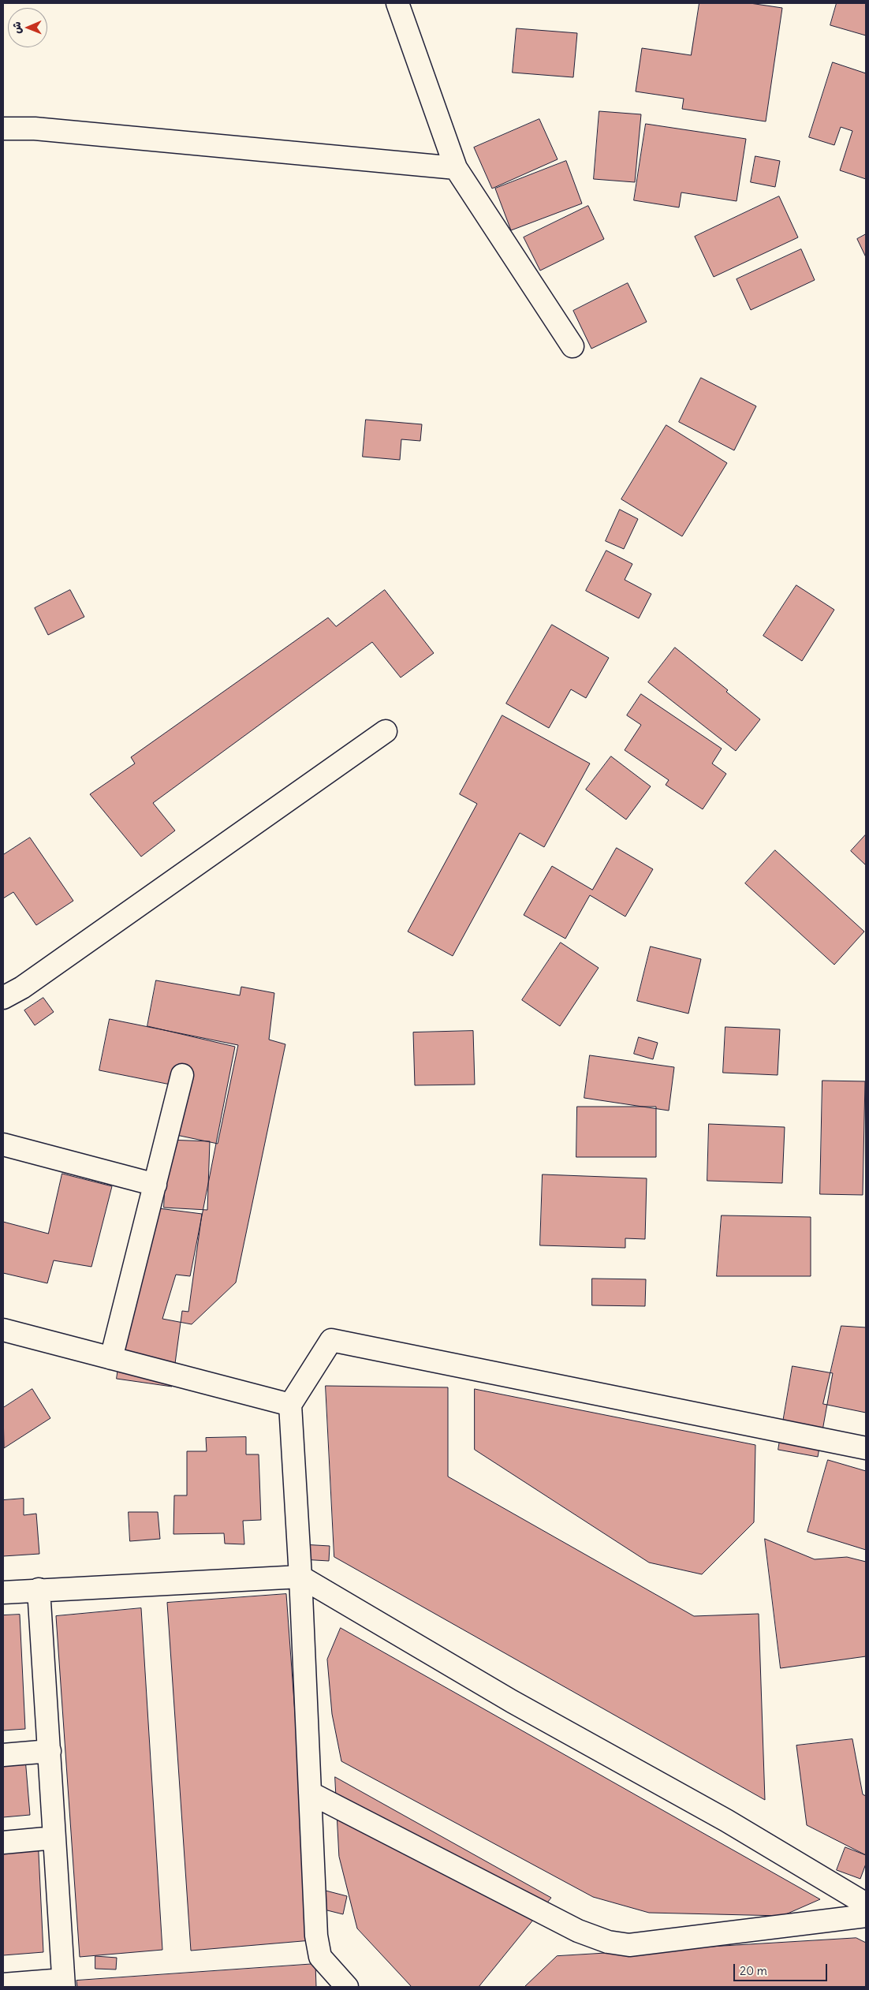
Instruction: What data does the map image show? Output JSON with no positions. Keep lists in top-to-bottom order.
{
  "scale_bar": "20 m",
  "north": "left"
}
